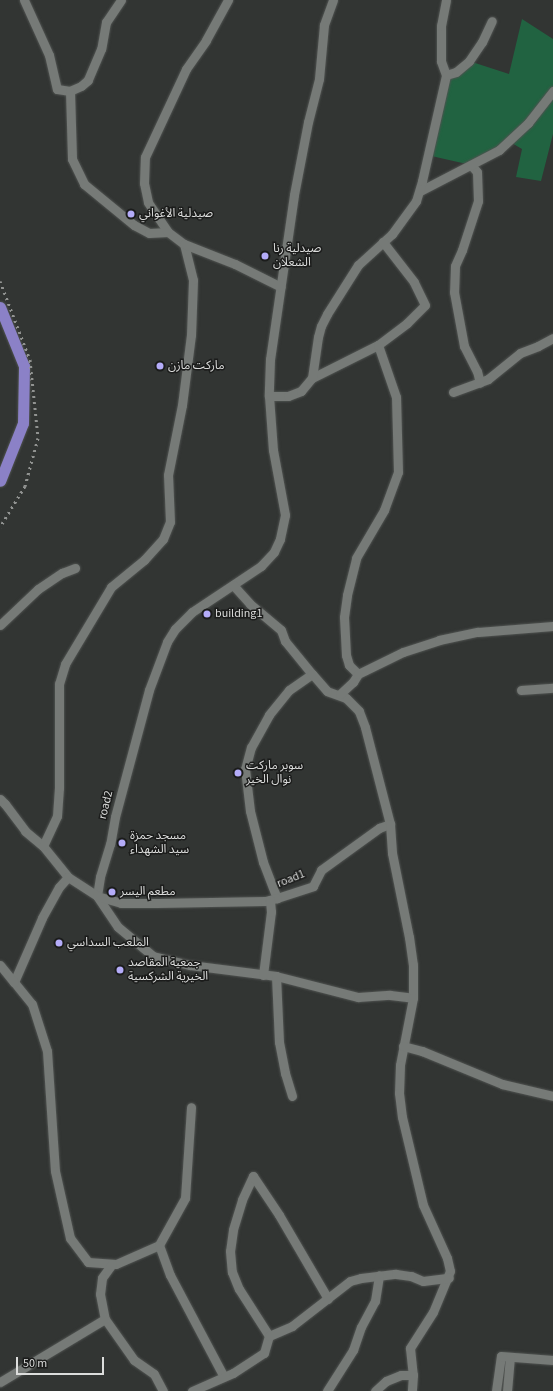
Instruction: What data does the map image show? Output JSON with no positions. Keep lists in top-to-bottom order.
{
  "streets": {
    "street": ["road2", "road1"]
  },
  "places": [
    "صيدلية الأغواني",
    "صيدلية رنا الشعلان",
    "ماركت مازن",
    "building1",
    "سوبر ماركت نوال الخير",
    "مسجد حمزة سيد الشهداء",
    "مطعم اليسر",
    "الملعب السداسي",
    "جمعية المقاصد الخيرية الشركسية"
  ],
  "scale_bar": "50 m"
}
